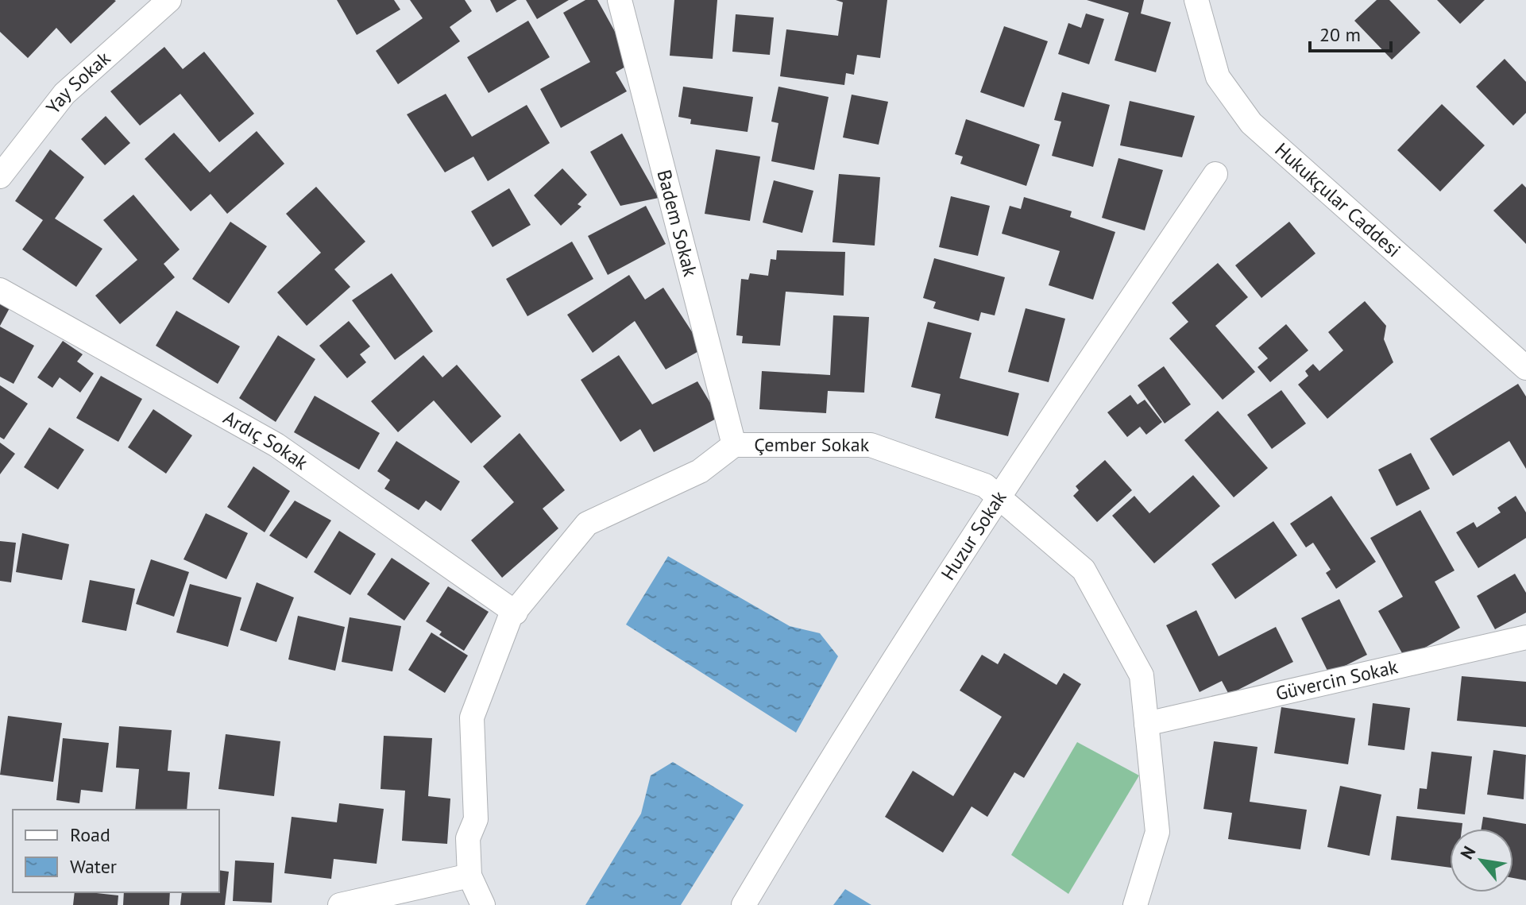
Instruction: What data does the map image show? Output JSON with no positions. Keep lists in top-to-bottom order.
{
  "streets": {
    "street": [
      "Yay Sokak",
      "Hukukçular Caddesi",
      "Badem Sokak",
      "Ardıç Sokak",
      "Çember Sokak",
      "Huzur Sokak",
      "Güvercin Sokak"
    ]
  },
  "crossings": [
    ["Badem Sokak", "Çember Sokak"],
    ["Ardıç Sokak", "Çember Sokak"],
    ["Çember Sokak", "Huzur Sokak"],
    ["Çember Sokak", "Güvercin Sokak"]
  ],
  "legend": ["Road", "Water"],
  "scale_bar": "20 m",
  "north": "top left"
}
